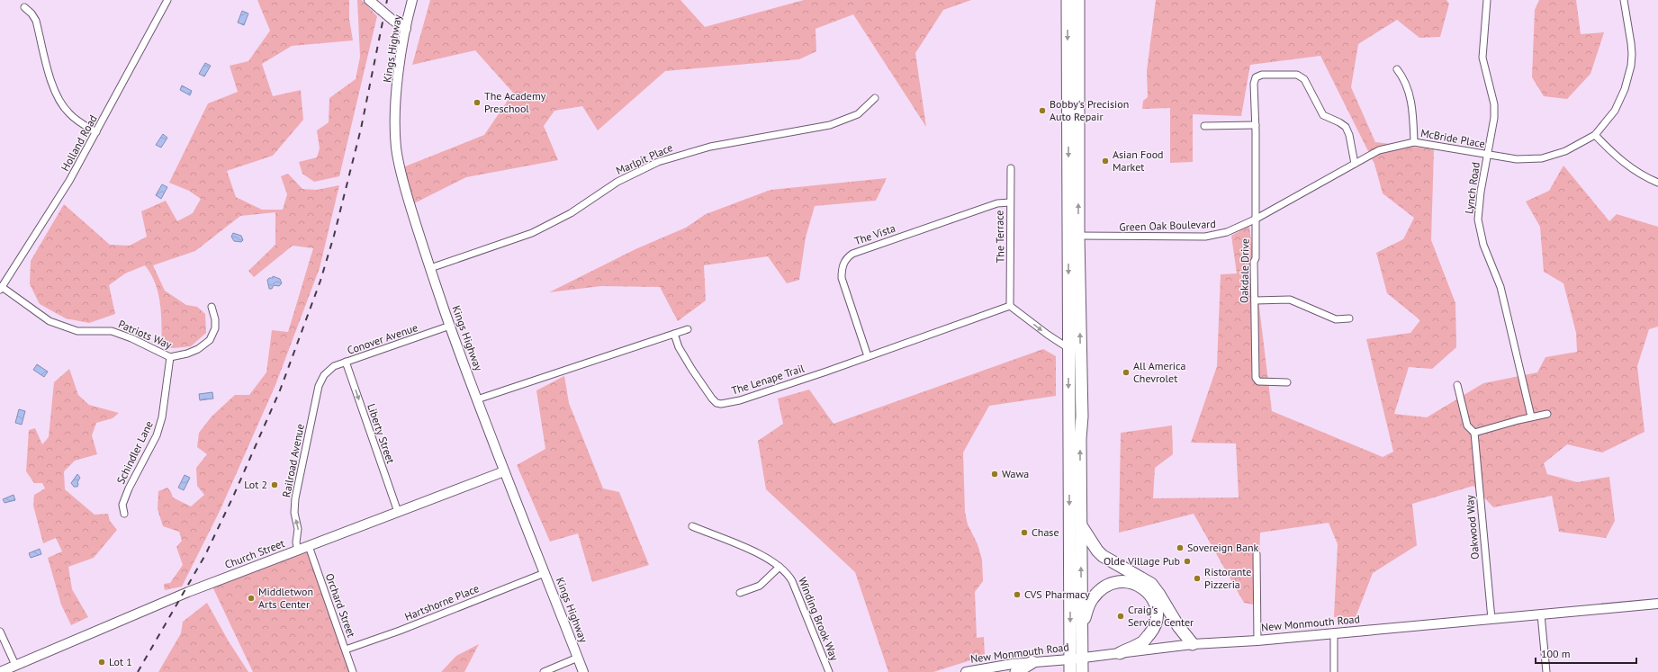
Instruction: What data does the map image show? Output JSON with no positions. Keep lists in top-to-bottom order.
{
  "streets": {
    "main road": ["Kings Highway", "Church Street", "New Monmouth Road"],
    "street": [
      "McBride Place",
      "Holland Road",
      "Marlpit Place",
      "Lynch Road",
      "Green Oak Boulevard",
      "The Vista",
      "The Terrace",
      "Oakdale Drive",
      "Patriots Way",
      "Conover Avenue",
      "The Lenape Trail",
      "Liberty Street",
      "Schindler Lane",
      "Railroad Avenue",
      "Oakwood Way",
      "Hartshorne Place",
      "Orchard Street",
      "Winding Brook Way"
    ]
  },
  "crossings": [
    ["Kings Highway", "Marlpit Place"],
    ["Kings Highway", "Conover Avenue"],
    ["Kings Highway", "Church Street"],
    ["Kings Highway", "Hartshorne Place"],
    ["McBride Place", "Lynch Road"],
    ["McBride Place", "Green Oak Boulevard"],
    ["McBride Place", "Oakdale Drive"],
    ["Holland Road", "Patriots Way"],
    ["Green Oak Boulevard", "Oakdale Drive"],
    ["The Vista", "The Terrace"],
    ["The Vista", "The Lenape Trail"],
    ["The Terrace", "The Lenape Trail"],
    ["Patriots Way", "Schindler Lane"],
    ["Conover Avenue", "Liberty Street"],
    ["Conover Avenue", "Railroad Avenue"],
    ["Liberty Street", "Church Street"],
    ["Railroad Avenue", "Church Street"],
    ["Oakwood Way", "New Monmouth Road"],
    ["Church Street", "Orchard Street"],
    ["Hartshorne Place", "Orchard Street"]
  ],
  "one_way": ["Liberty Street", "Railroad Avenue"],
  "places": [
    "The Academy Preschool",
    "Bobby's Precision Auto Repair",
    "Asian Food Market",
    "All America Chevrolet",
    "Wawa",
    "Lot 2",
    "Chase",
    "Sovereign Bank",
    "Olde Village Pub",
    "Ristorante Pizzeria",
    "CVS Pharmacy",
    "Middletwon Arts Center",
    "Craig's Service Center",
    "Lot 1"
  ],
  "scale_bar": "100 m"
}
